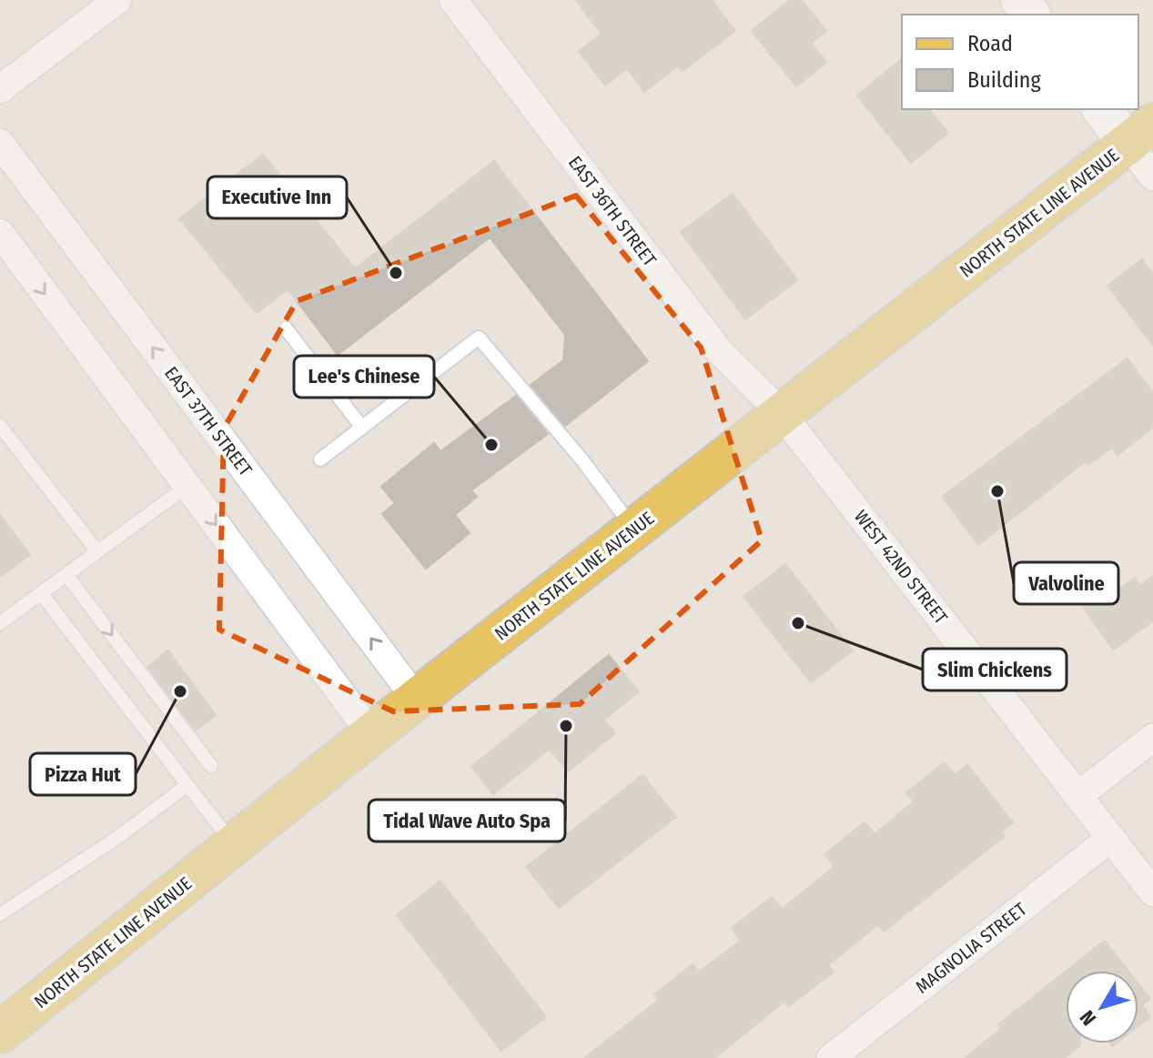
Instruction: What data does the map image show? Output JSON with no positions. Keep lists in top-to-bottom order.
{
  "streets": {
    "main road": ["NORTH STATE LINE AVENUE"],
    "street": [
      "EAST 36TH STREET",
      "EAST 37TH STREET",
      "WEST 42ND STREET",
      "MAGNOLIA STREET"
    ]
  },
  "crossings": [
    ["EAST 36TH STREET", "NORTH STATE LINE AVENUE"],
    ["EAST 36TH STREET", "WEST 42ND STREET"],
    ["NORTH STATE LINE AVENUE", "EAST 37TH STREET"],
    ["NORTH STATE LINE AVENUE", "WEST 42ND STREET"],
    ["WEST 42ND STREET", "MAGNOLIA STREET"]
  ],
  "places": [
    "Executive Inn",
    "Lee's Chinese",
    "Valvoline",
    "Slim Chickens",
    "Pizza Hut",
    "Tidal Wave Auto Spa"
  ],
  "legend": ["Road", "Building"],
  "north": "bottom left"
}
